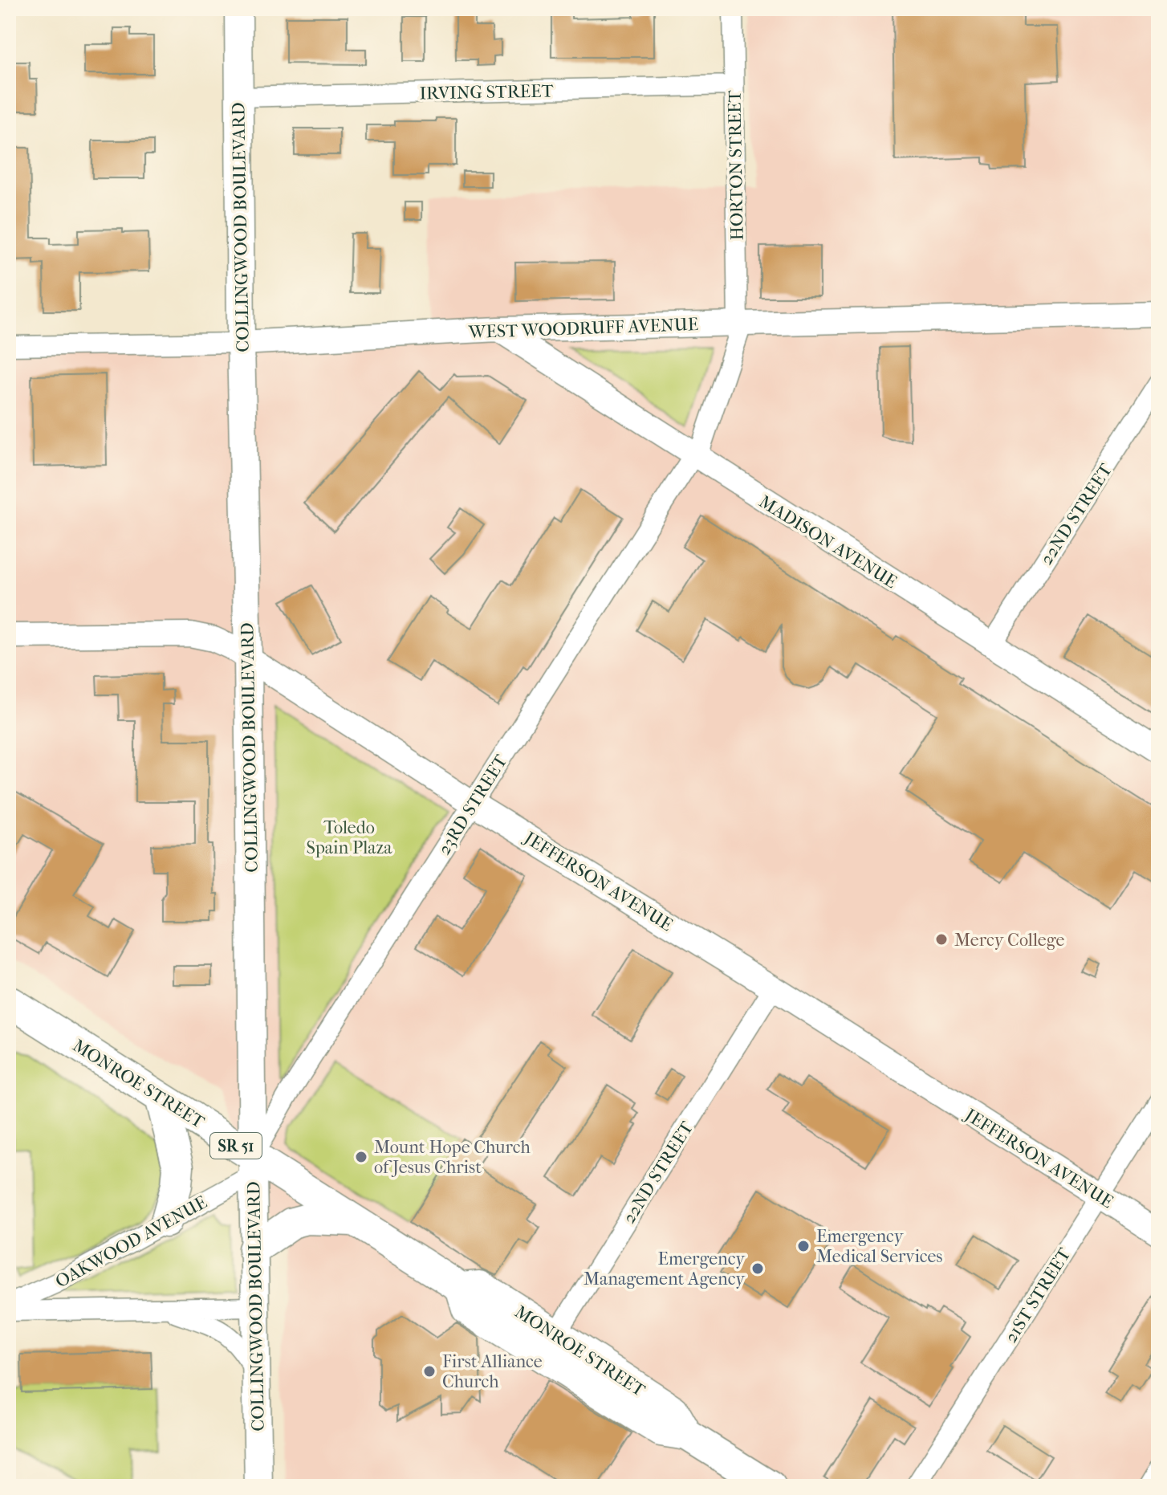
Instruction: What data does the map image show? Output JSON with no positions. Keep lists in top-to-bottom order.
{
  "streets": {
    "main road": ["COLLINGWOOD BOULEVARD", "MONROE STREET", "SR 51"],
    "street": [
      "IRVING STREET",
      "HORTON STREET",
      "WEST WOODRUFF AVENUE",
      "22ND STREET",
      "MADISON AVENUE",
      "23RD STREET",
      "JEFFERSON AVENUE",
      "OAKWOOD AVENUE",
      "21ST STREET"
    ]
  },
  "crossings": [
    ["IRVING STREET", "HORTON STREET"],
    ["IRVING STREET", "COLLINGWOOD BOULEVARD"],
    ["HORTON STREET", "WEST WOODRUFF AVENUE"],
    ["HORTON STREET", "23RD STREET"],
    ["COLLINGWOOD BOULEVARD", "WEST WOODRUFF AVENUE"],
    ["COLLINGWOOD BOULEVARD", "23RD STREET"],
    ["COLLINGWOOD BOULEVARD", "JEFFERSON AVENUE"],
    ["COLLINGWOOD BOULEVARD", "MONROE STREET"],
    ["COLLINGWOOD BOULEVARD", "OAKWOOD AVENUE"],
    ["WEST WOODRUFF AVENUE", "MADISON AVENUE"],
    ["WEST WOODRUFF AVENUE", "23RD STREET"],
    ["22ND STREET", "MADISON AVENUE"],
    ["22ND STREET", "JEFFERSON AVENUE"],
    ["22ND STREET", "MONROE STREET"],
    ["MADISON AVENUE", "23RD STREET"],
    ["23RD STREET", "JEFFERSON AVENUE"],
    ["23RD STREET", "MONROE STREET"],
    ["23RD STREET", "OAKWOOD AVENUE"],
    ["JEFFERSON AVENUE", "21ST STREET"],
    ["MONROE STREET", "OAKWOOD AVENUE"]
  ],
  "parks": ["Toledo Spain Plaza"],
  "places": [
    "Mercy College",
    "Mount Hope Church of Jesus Christ",
    "Emergency Medical Services",
    "Emergency Management Agency",
    "First Alliance Church"
  ]
}
